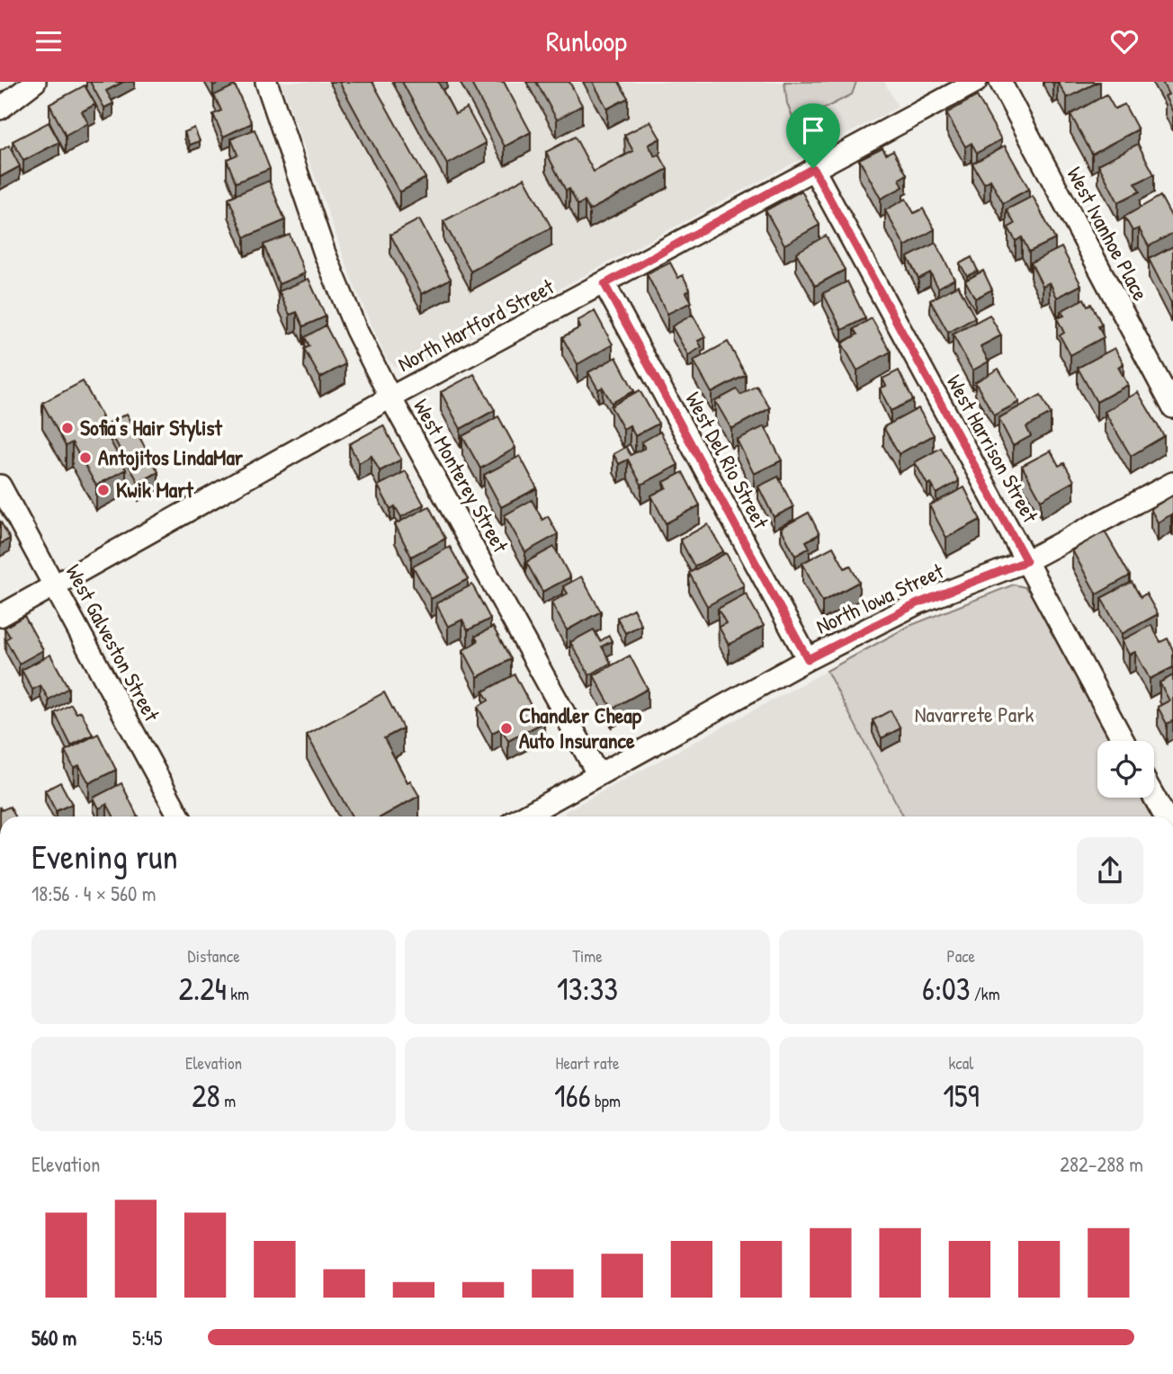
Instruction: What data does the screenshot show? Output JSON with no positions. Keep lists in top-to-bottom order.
{
  "streets": {
    "street": [
      "West Ivanhoe Place",
      "North Hartford Street",
      "West Harrison Street",
      "West Del Rio Street",
      "West Monterey Street",
      "North Iowa Street",
      "West Galveston Street"
    ]
  },
  "crossings": [
    ["North Hartford Street", "West Harrison Street"],
    ["North Hartford Street", "West Del Rio Street"],
    ["North Hartford Street", "West Monterey Street"],
    ["North Hartford Street", "West Galveston Street"],
    ["West Harrison Street", "North Iowa Street"],
    ["West Del Rio Street", "North Iowa Street"],
    ["West Monterey Street", "North Iowa Street"]
  ],
  "parks": ["Navarrete Park"],
  "places": [
    "Sofia's Hair Stylist",
    "Antojitos LindaMar",
    "Kwik Mart",
    "Chandler Cheap Auto Insurance"
  ],
  "page": {
    "header": "Runloop",
    "heading": ["Evening run", "18:56 · 4 × 560 m"],
    "stats": [
      ["Distance", "2.24 km"],
      ["Time", "13:33"],
      ["Pace", "6:03 /km"],
      ["Elevation", "28 m"],
      ["Heart rate", "166 bpm"],
      ["kcal", "159"]
    ],
    "chart": ["Elevation", "282–288 m"],
    "list": [
      {
        "name": "560 m",
        "note": "5:45"
      }
    ]
  }
}
